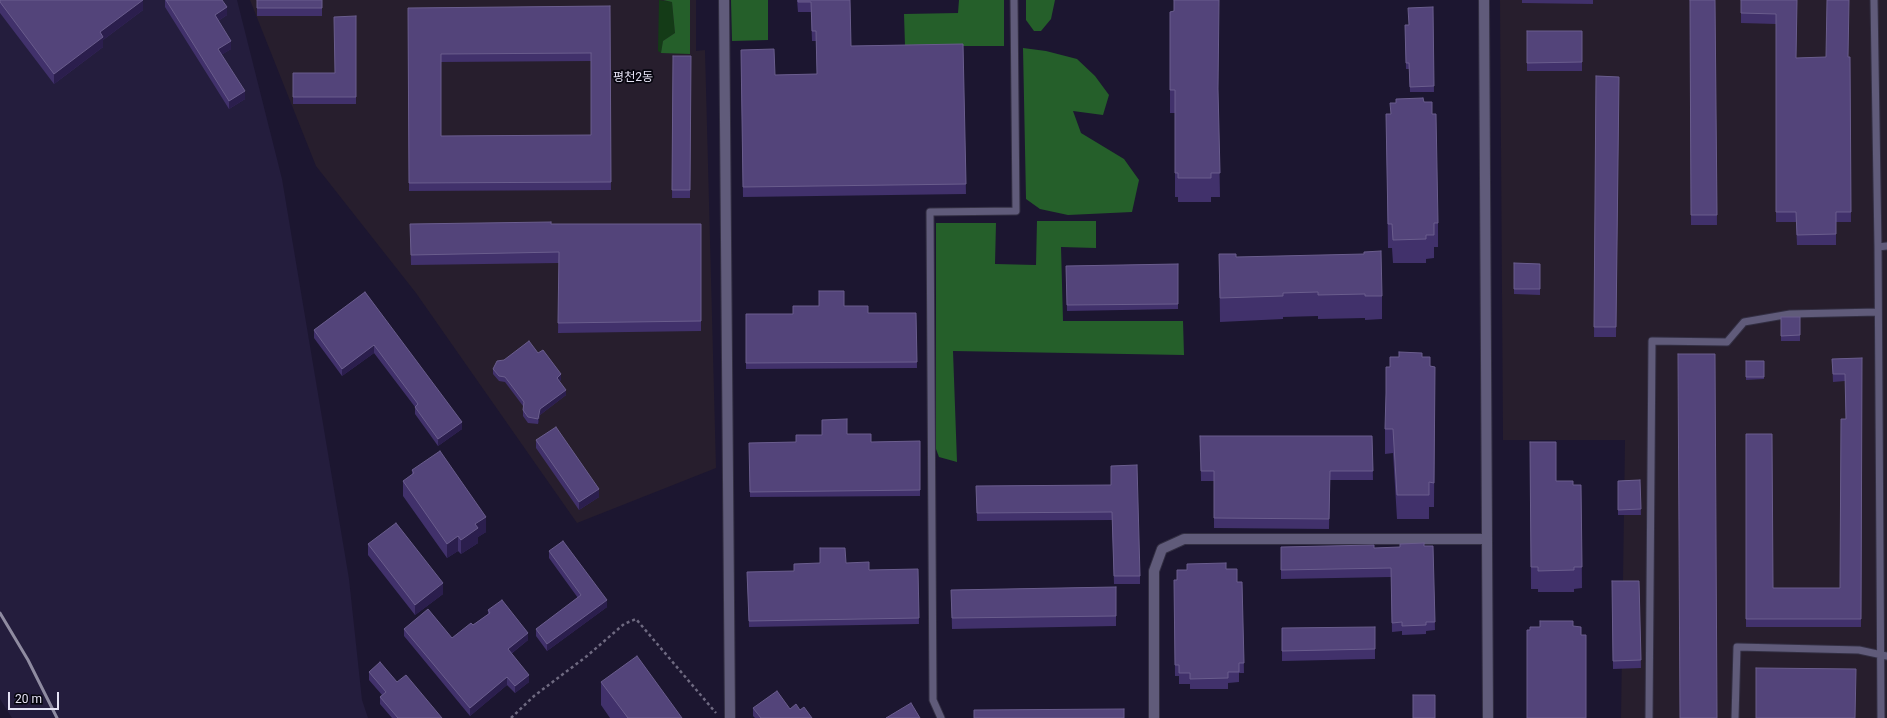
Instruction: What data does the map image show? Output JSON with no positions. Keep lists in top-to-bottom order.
{
  "districts": ["평천2동"],
  "scale_bar": "20 m"
}
